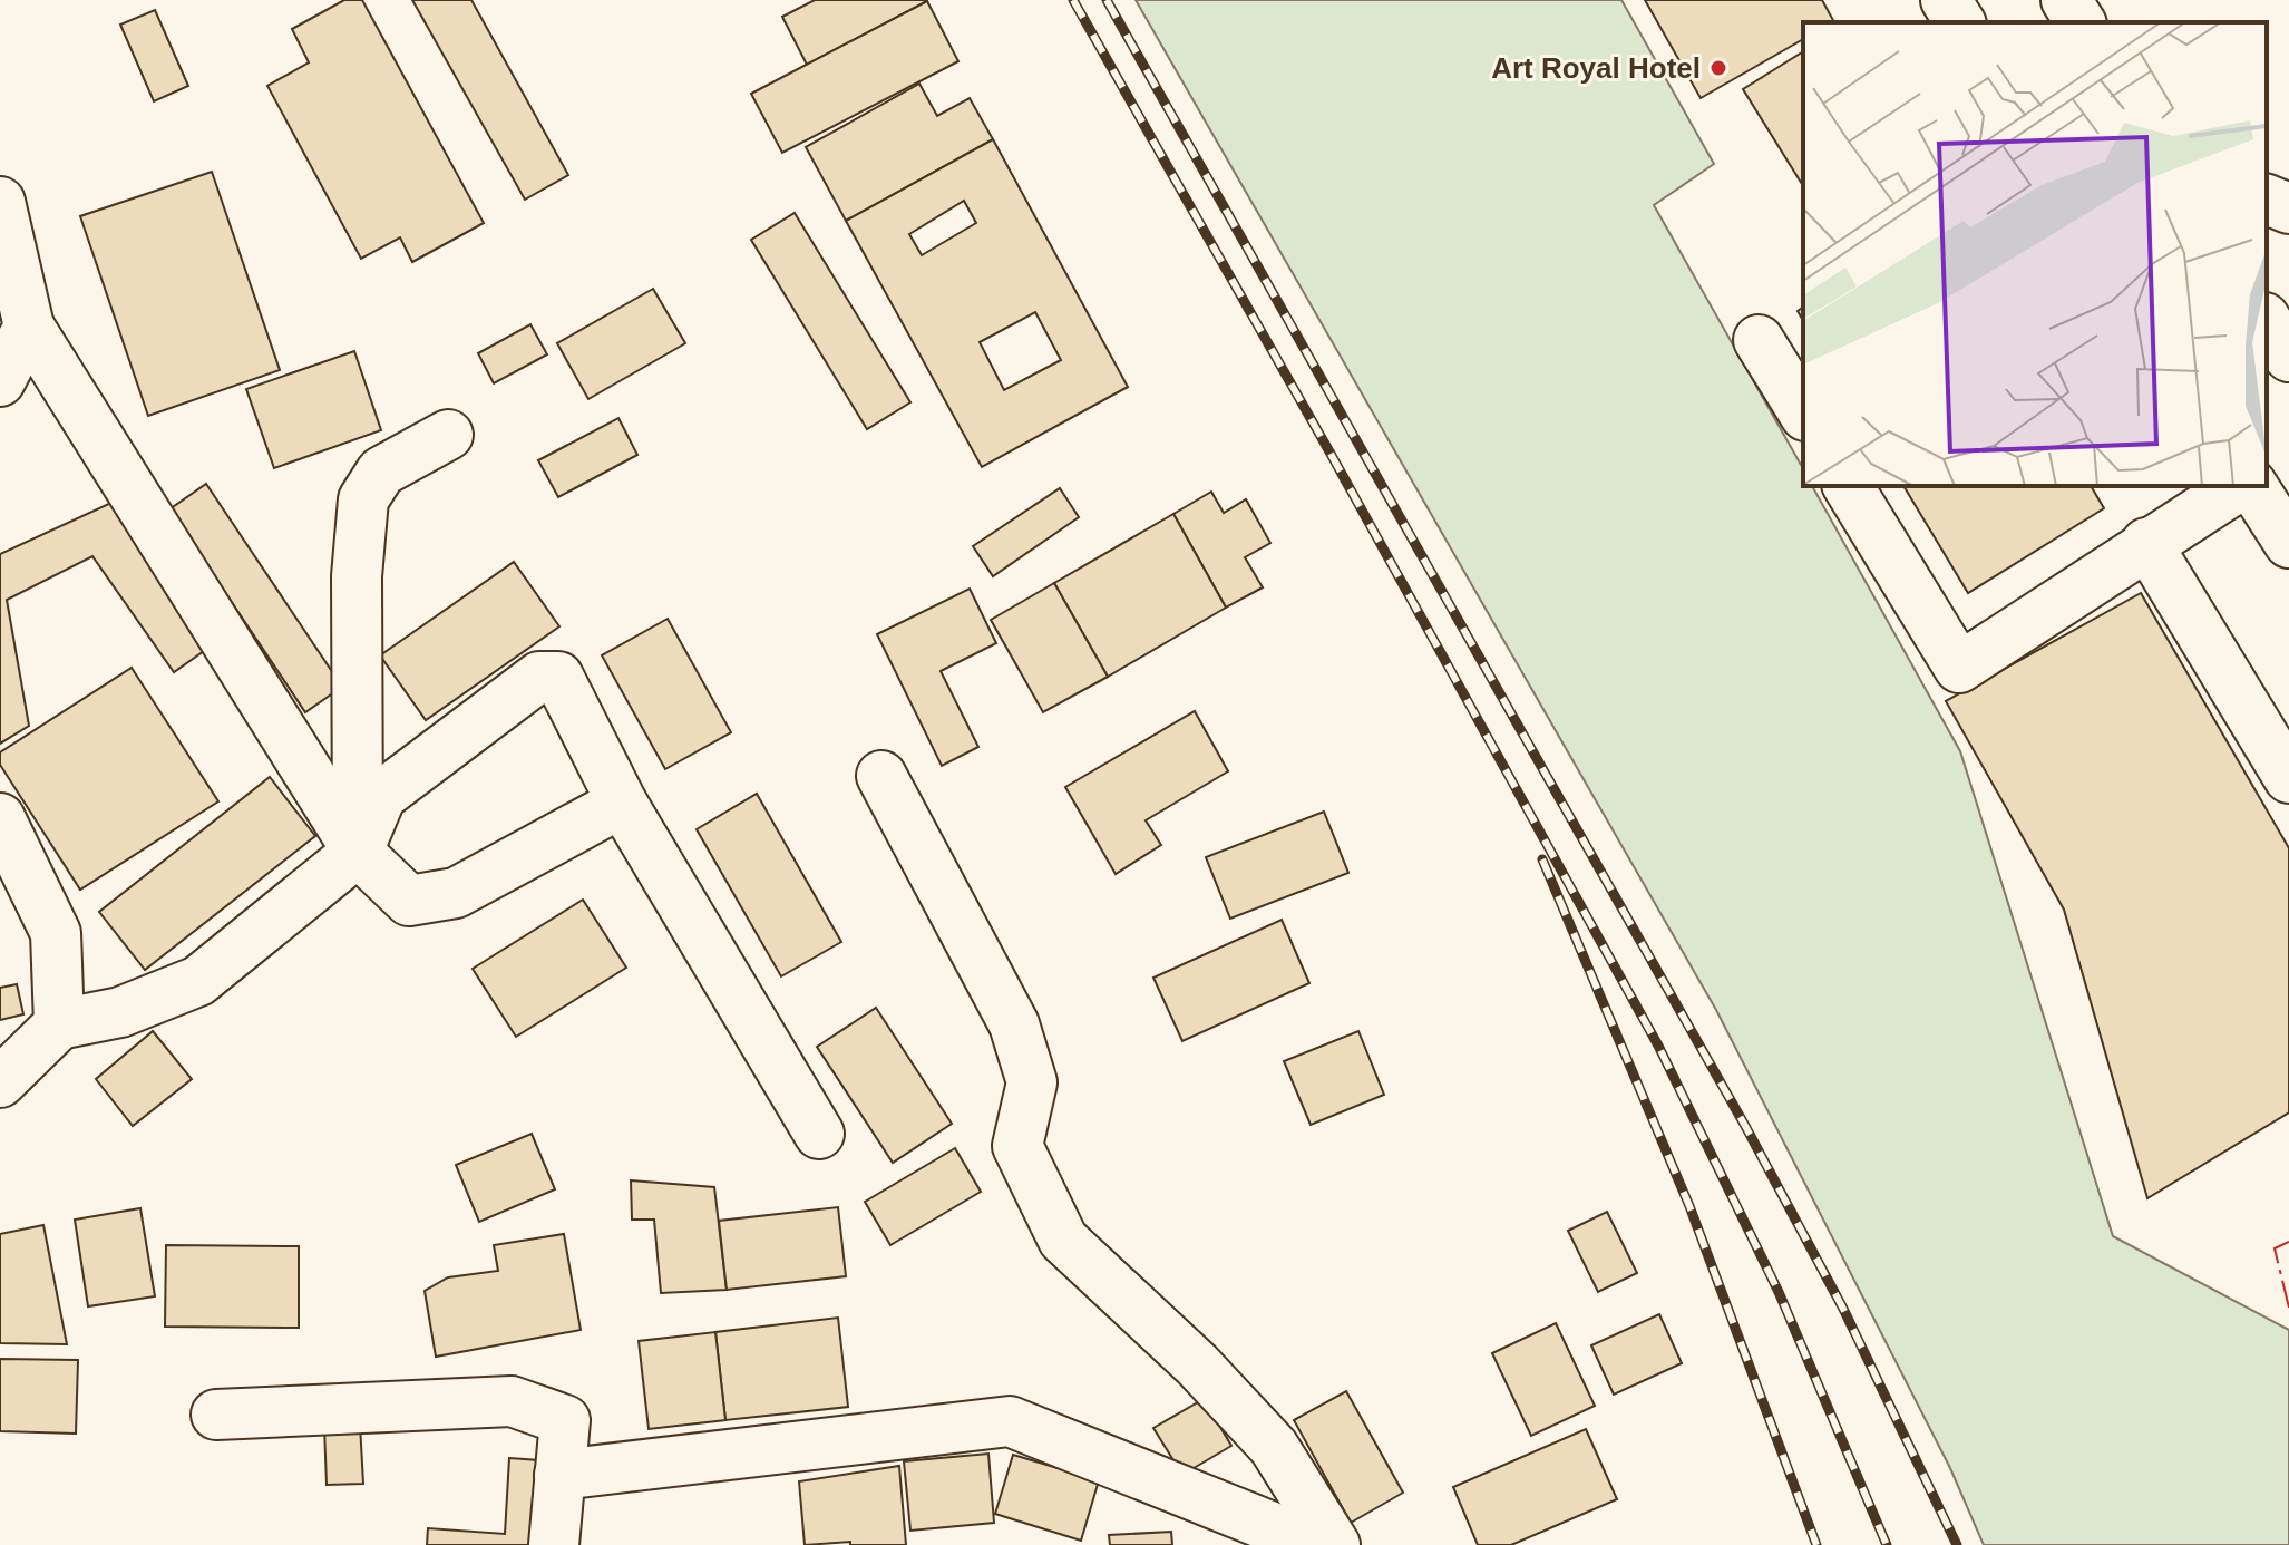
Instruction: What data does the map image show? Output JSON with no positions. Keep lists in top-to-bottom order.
{
  "places": ["Art Royal Hotel"]
}
